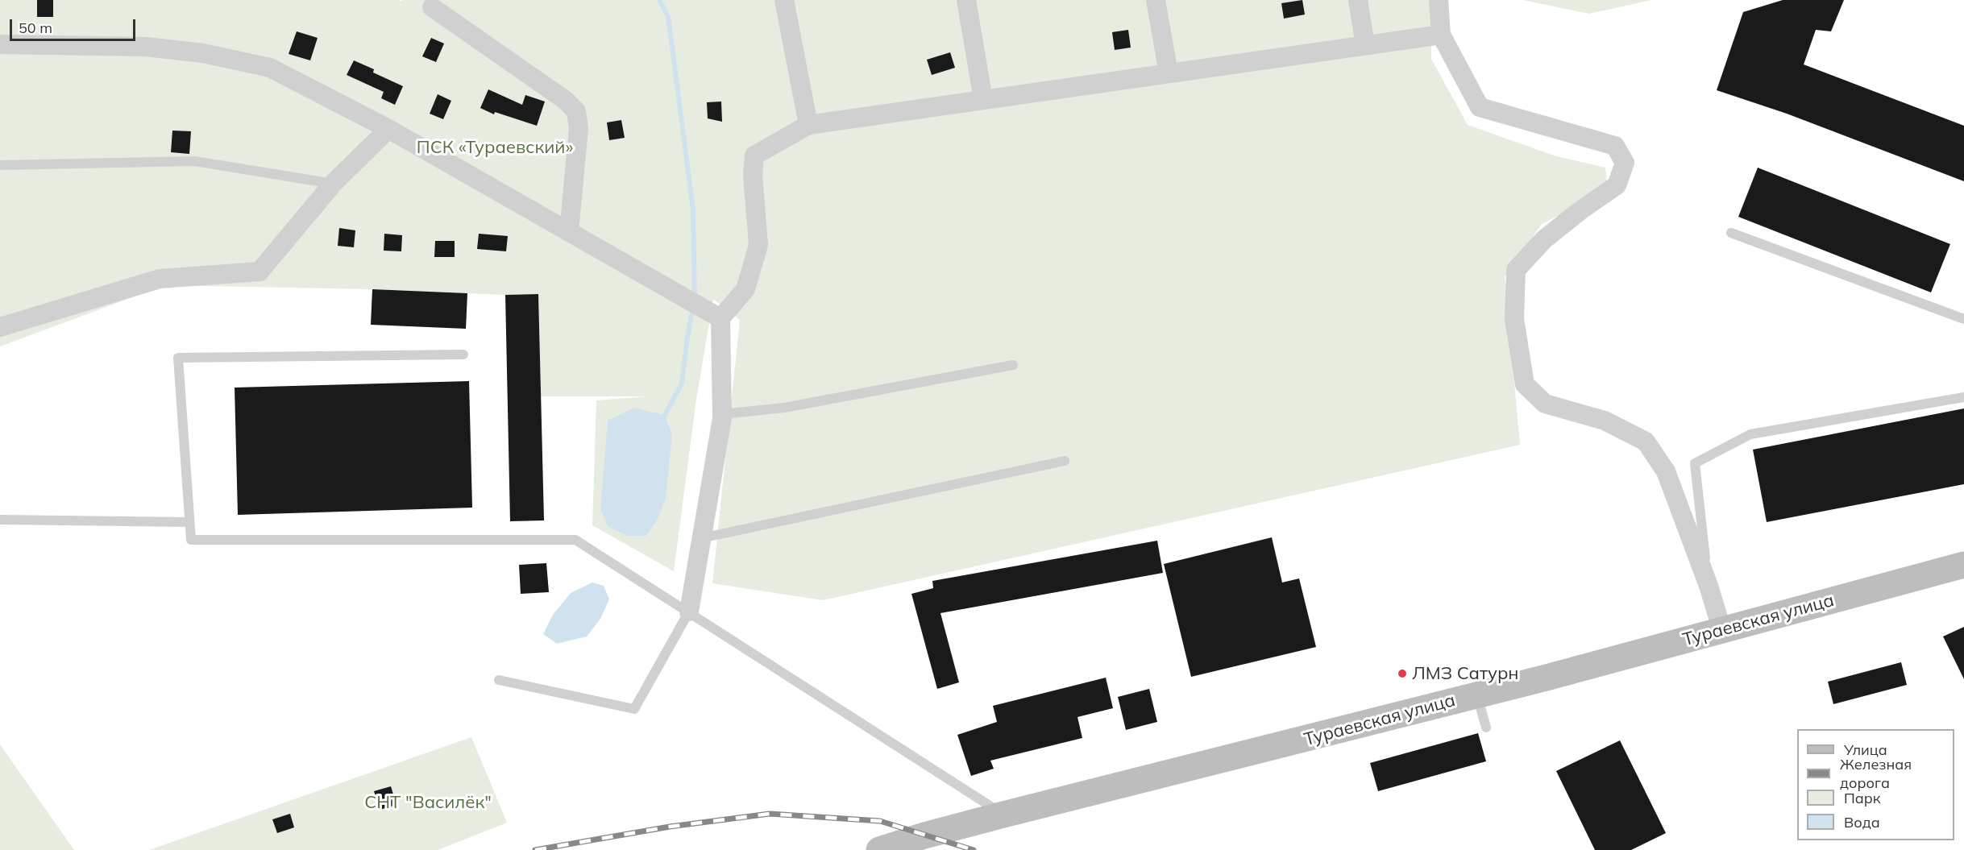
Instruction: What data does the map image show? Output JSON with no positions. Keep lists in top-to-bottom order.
{
  "streets": {
    "main road": ["Тураевская улица"]
  },
  "parks": ["ПСК «Тураевский»", "СНТ \"Василёк\""],
  "places": ["ЛМЗ Сатурн"],
  "legend": [
    "Улица",
    "Железная дорога",
    "Парк",
    "Вода"
  ],
  "scale_bar": "50 m"
}
